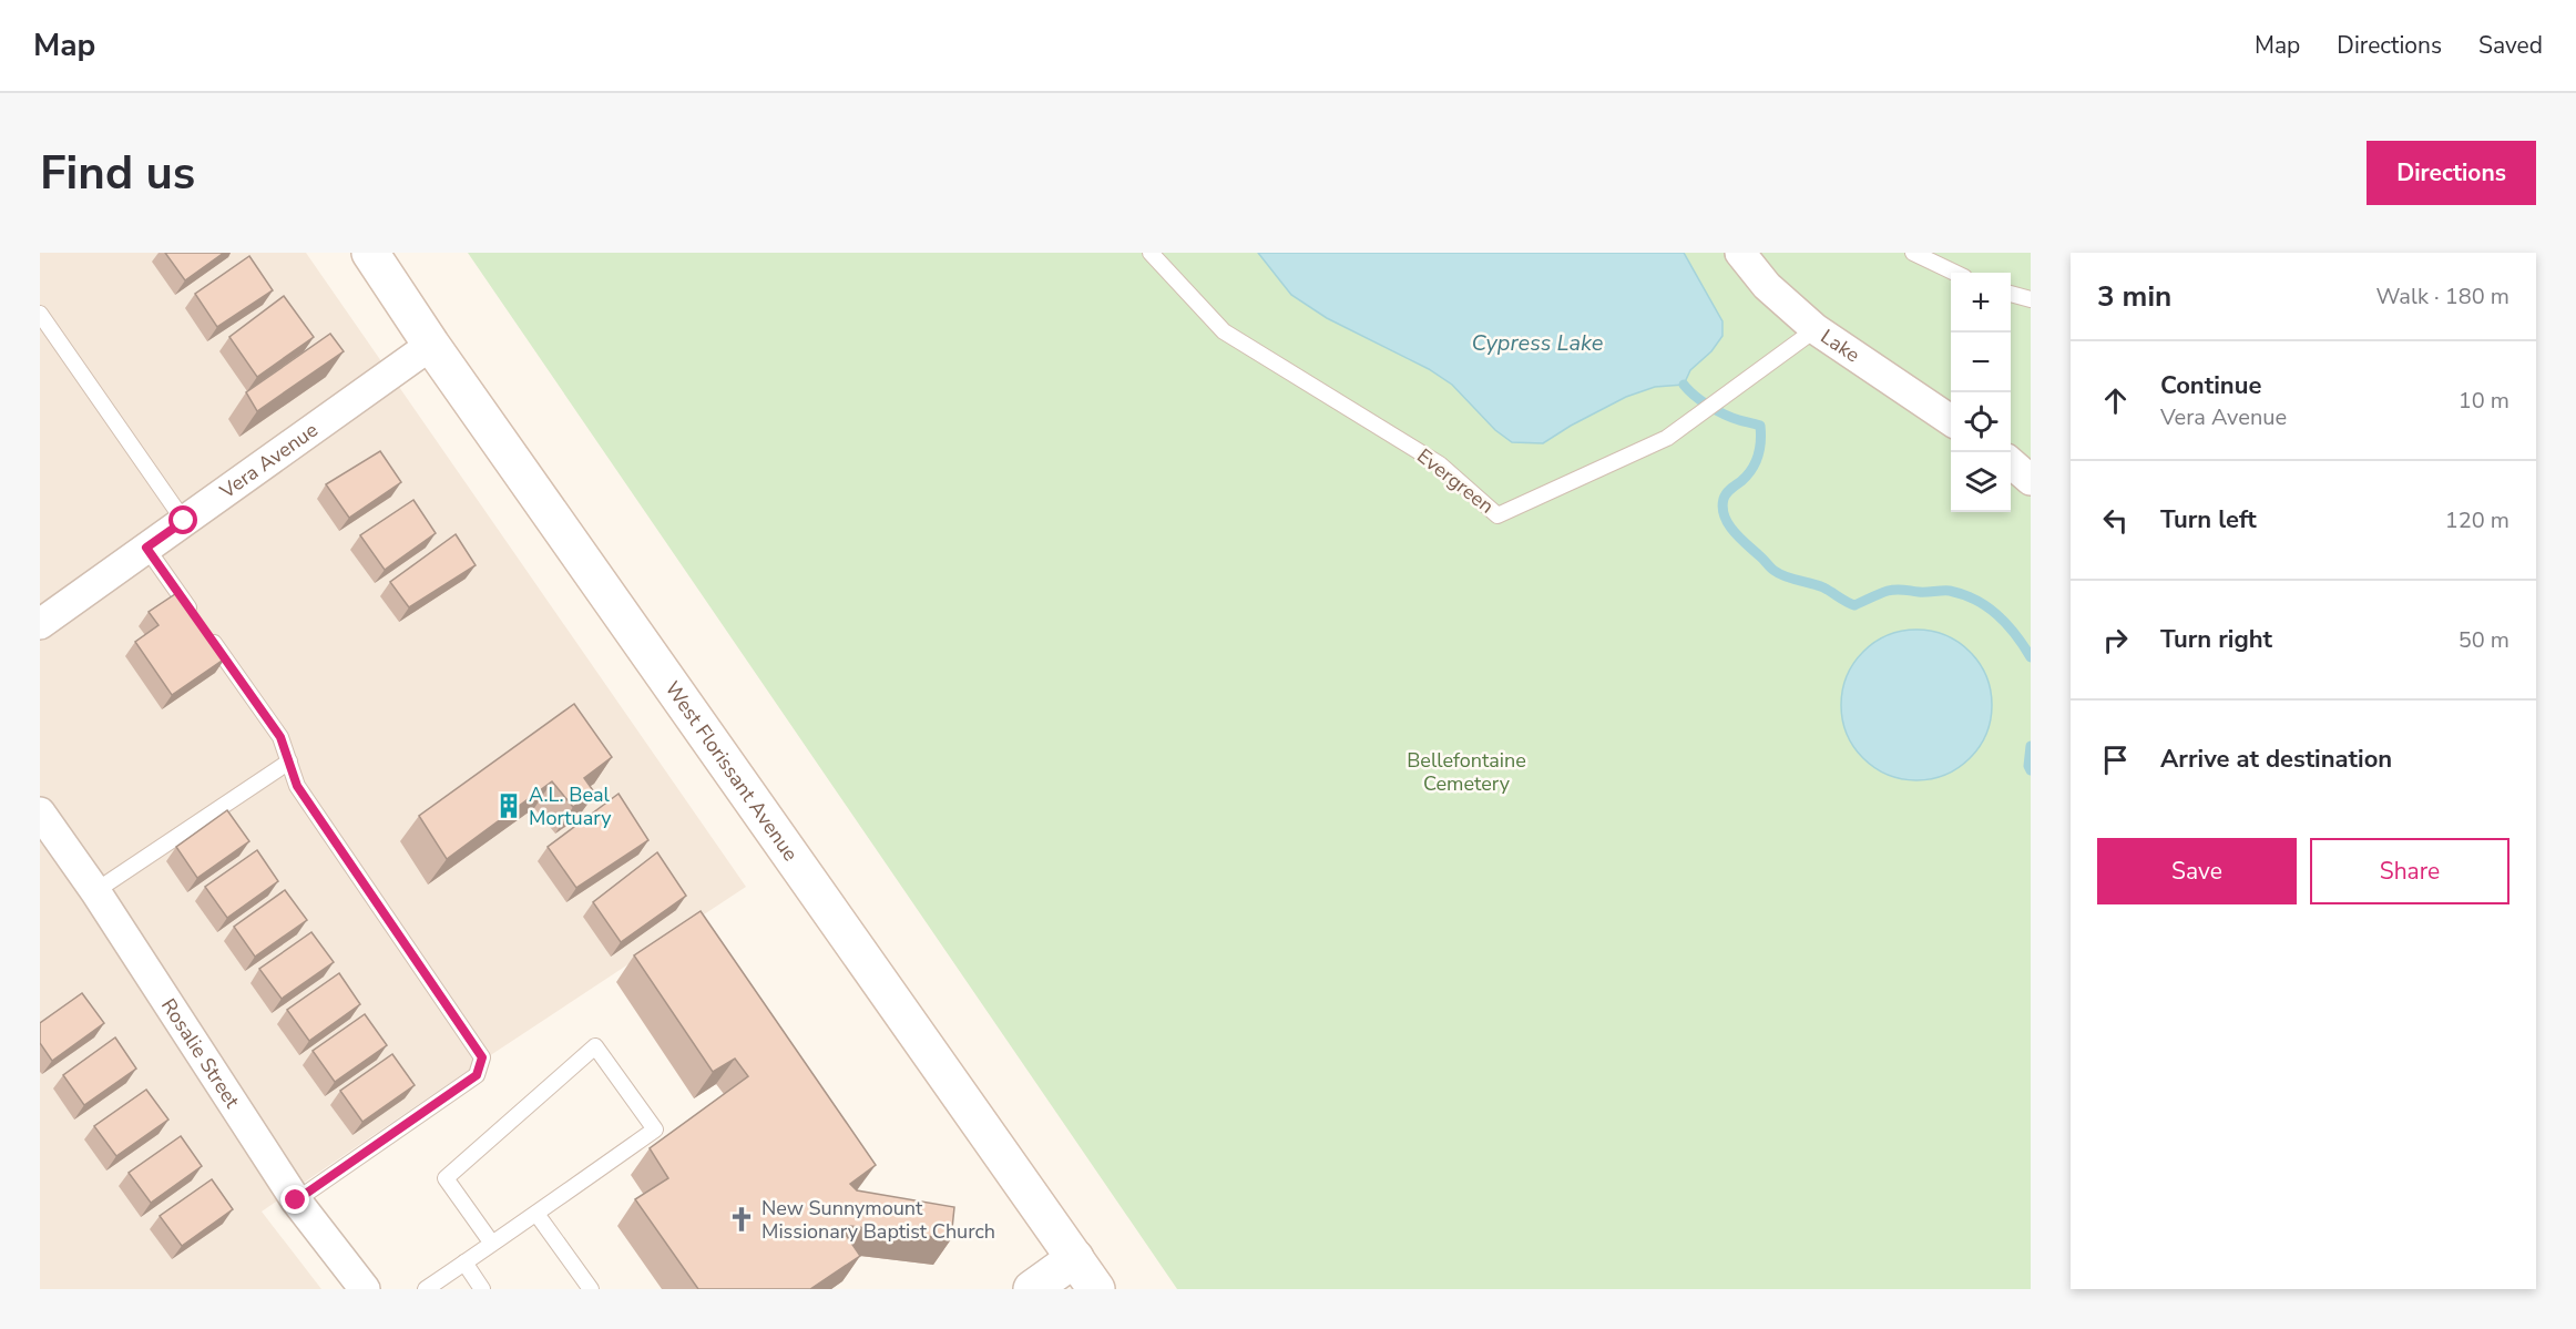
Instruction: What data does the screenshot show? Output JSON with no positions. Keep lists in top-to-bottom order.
{
  "streets": {
    "main road": ["West Florissant Avenue"],
    "street": ["Lake", "Vera Avenue", "Rosalie Street"],
    "lane": ["Evergreen"]
  },
  "crossings": [
    ["Lake", "Evergreen"],
    ["Vera Avenue", "West Florissant Avenue"]
  ],
  "water": ["Cypress Lake"],
  "parks": ["Bellefontaine Cemetery"],
  "places": {
    "building": ["A.L. Beal Mortuary"],
    "church": ["New Sunnymount Missionary Baptist Church"]
  },
  "page": {
    "header": "Map",
    "nav": ["Map", "Directions", "Saved"],
    "buttons": [
      "Directions",
      ["Save", "Share"]
    ],
    "title": "Find us",
    "heading": ["3 min", "Walk · 180 m"],
    "map_buttons": ["+", "−"],
    "list": [
      ["Continue", "Vera Avenue", "10 m"],
      ["Turn left", "120 m"],
      ["Turn right", "50 m"],
      "Arrive at destination"
    ]
  }
}
